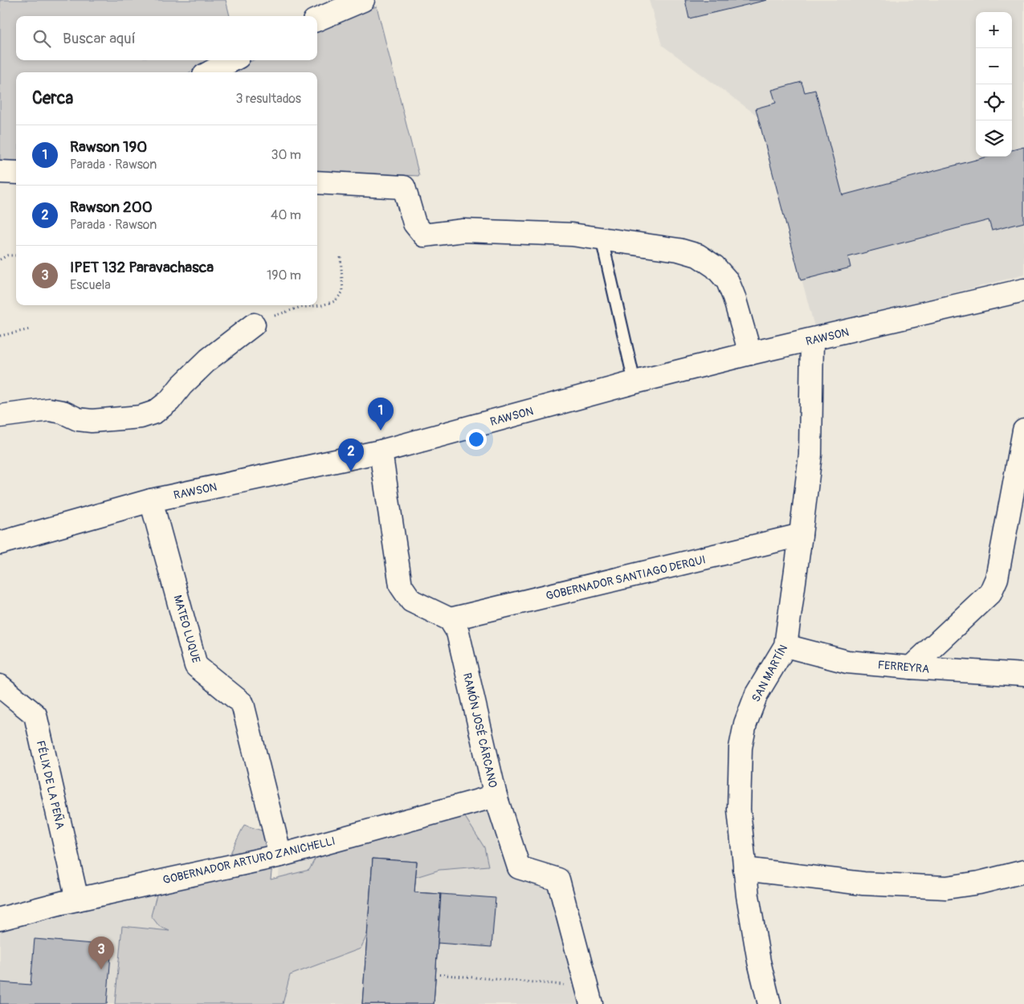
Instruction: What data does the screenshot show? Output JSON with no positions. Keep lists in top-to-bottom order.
{
  "streets": {
    "street": [
      "RAWSON",
      "GOBERNADOR SANTIAGO DERQUI",
      "MATEO LUQUE",
      "FERREYRA",
      "SAN MARTÍN",
      "RAMÓN JOSÉ CÁRCANO",
      "FÉLIX DE LA PEÑA",
      "GOBERNADOR ARTURO ZANICHELLI"
    ]
  },
  "crossings": [
    ["RAWSON", "MATEO LUQUE"],
    ["RAWSON", "SAN MARTÍN"],
    ["GOBERNADOR SANTIAGO DERQUI", "SAN MARTÍN"],
    ["GOBERNADOR SANTIAGO DERQUI", "RAMÓN JOSÉ CÁRCANO"],
    ["MATEO LUQUE", "GOBERNADOR ARTURO ZANICHELLI"],
    ["FERREYRA", "SAN MARTÍN"],
    ["RAMÓN JOSÉ CÁRCANO", "GOBERNADOR ARTURO ZANICHELLI"],
    ["FÉLIX DE LA PEÑA", "GOBERNADOR ARTURO ZANICHELLI"]
  ],
  "page": {
    "map_buttons": ["+", "−"],
    "search": "Buscar aquí",
    "heading": ["Cerca", "3 resultados"],
    "list": [
      {
        "mark": "1",
        "name": "Rawson 190",
        "note": "Parada · Rawson",
        "value": "30 m"
      },
      {
        "mark": "2",
        "name": "Rawson 200",
        "note": "Parada · Rawson",
        "value": "40 m"
      },
      {
        "mark": "3",
        "name": "IPET 132 Paravachasca",
        "note": "Escuela",
        "value": "190 m"
      }
    ],
    "pins": ["1", "2", "3"]
  }
}
